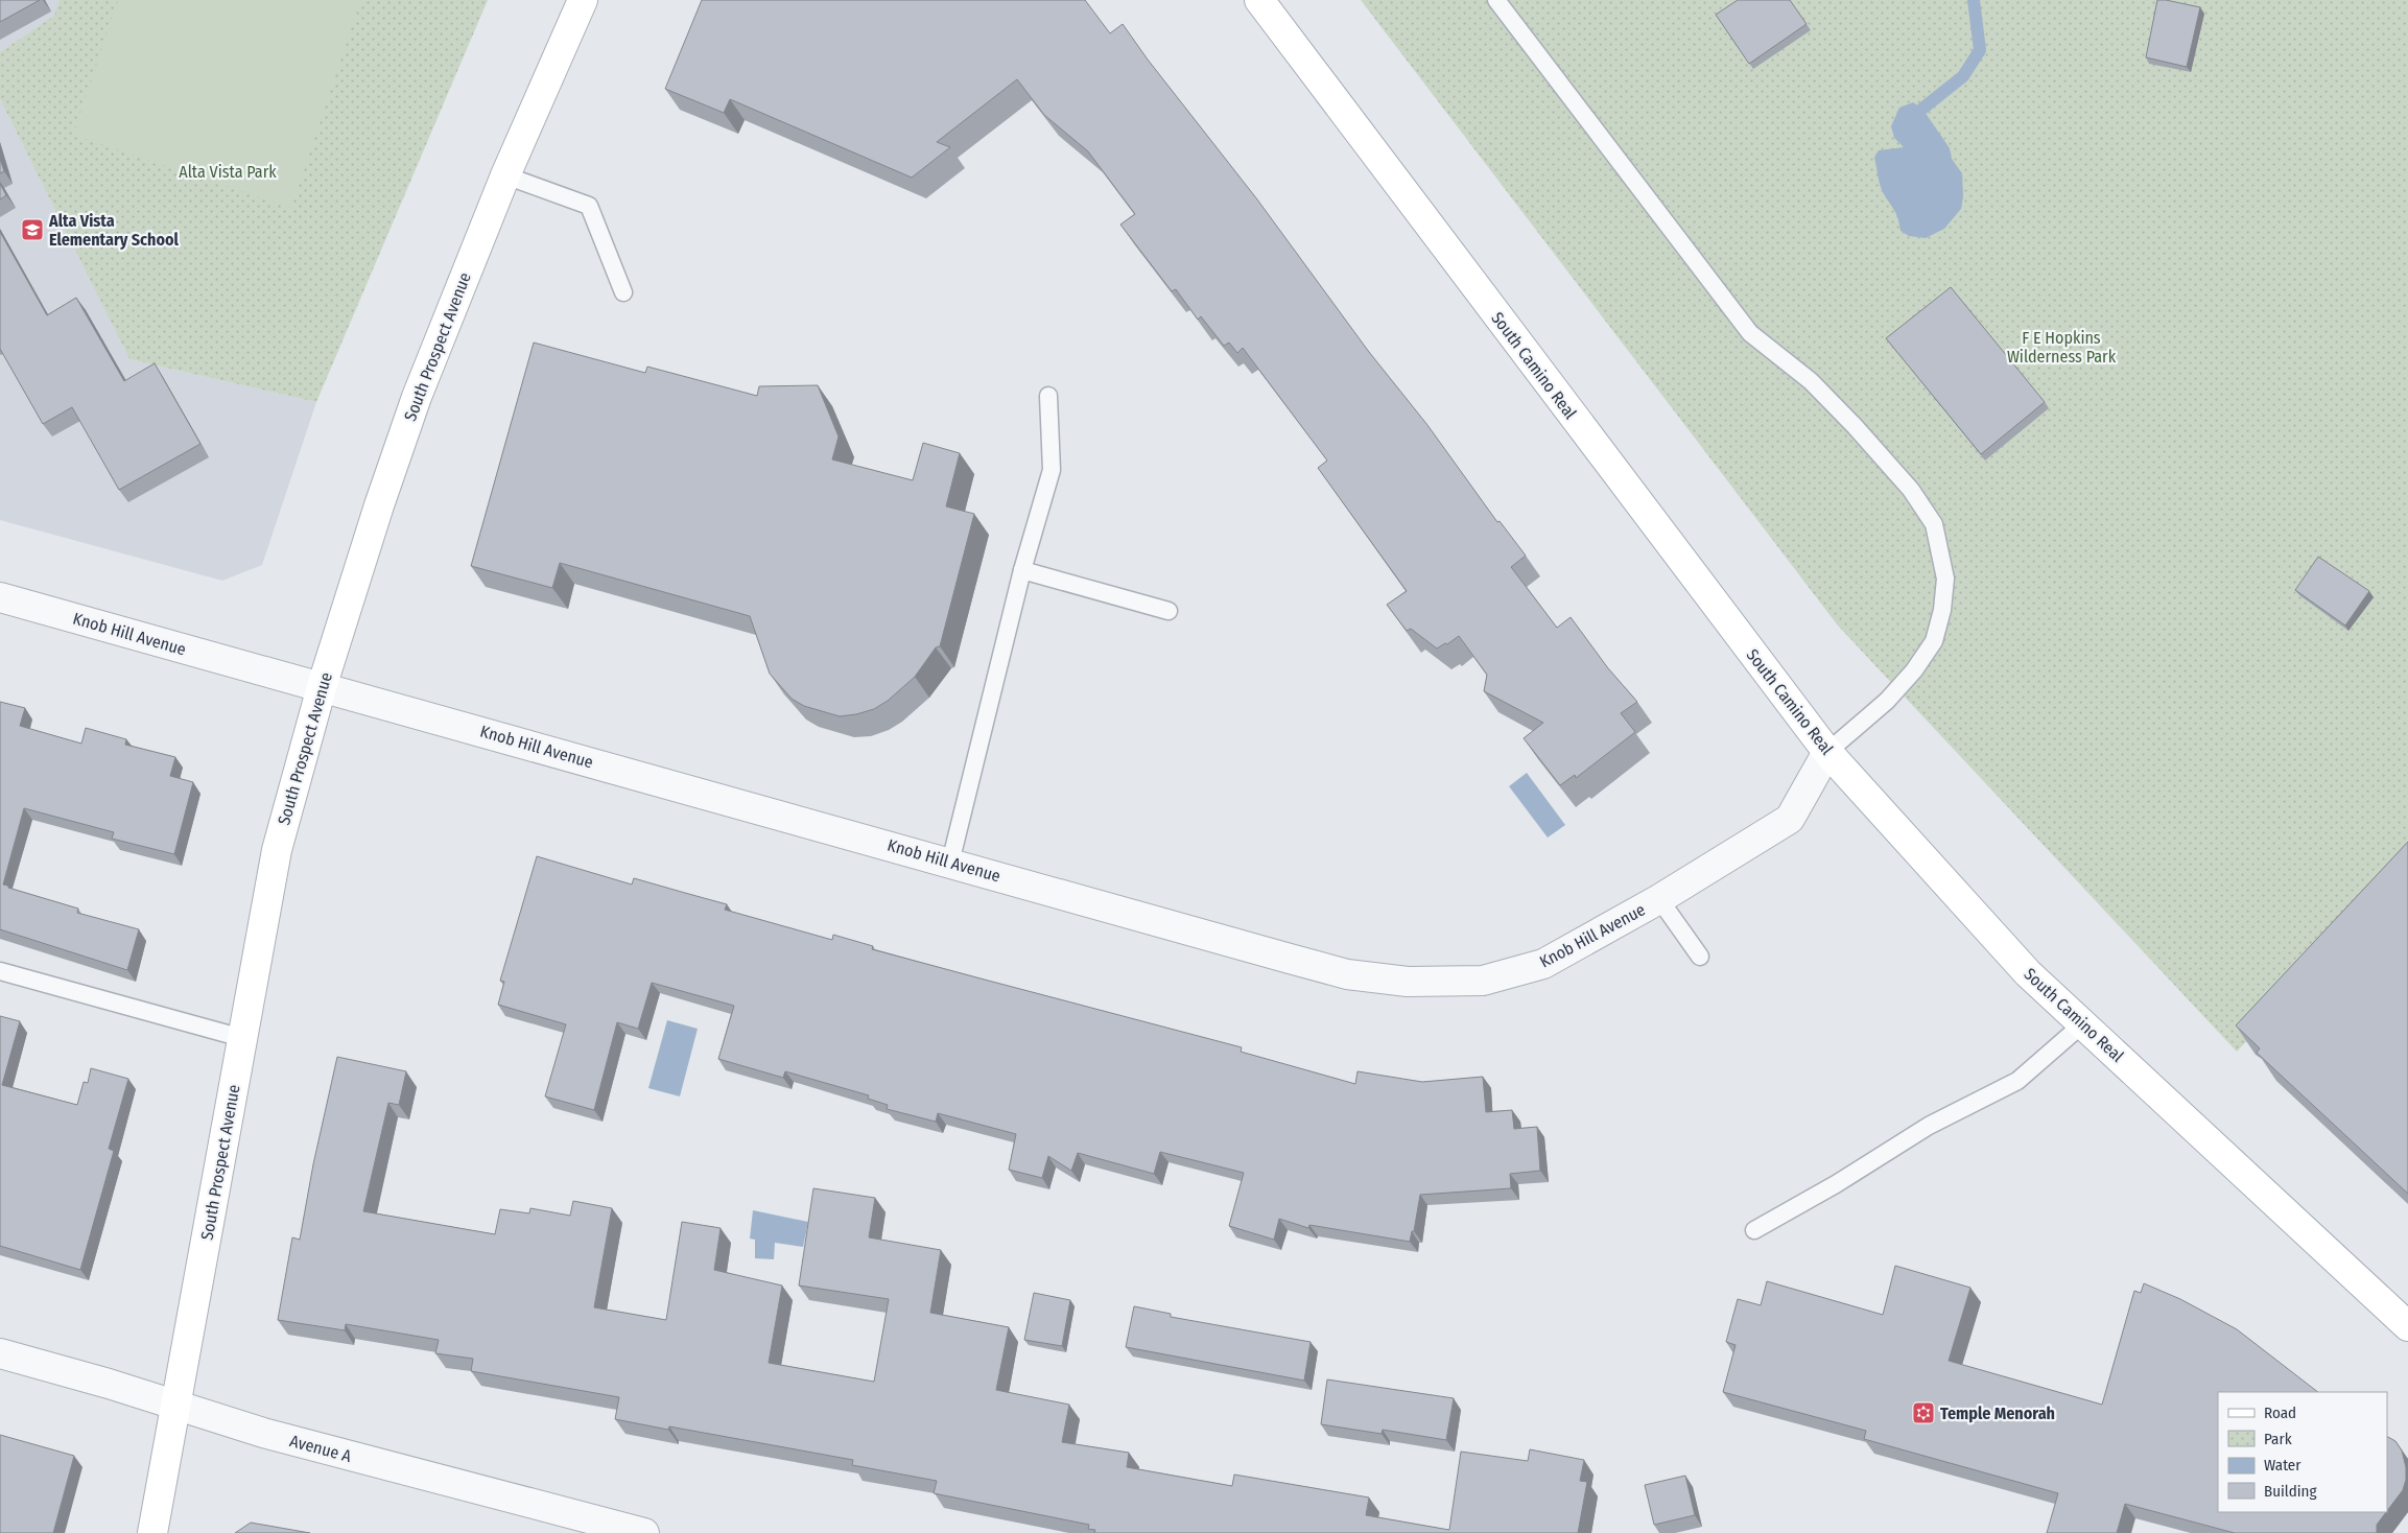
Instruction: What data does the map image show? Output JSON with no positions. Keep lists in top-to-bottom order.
{
  "streets": {
    "main road": ["South Prospect Avenue", "South Camino Real"],
    "street": ["Knob Hill Avenue", "Avenue A"]
  },
  "crossings": [
    ["South Prospect Avenue", "Knob Hill Avenue"],
    ["South Prospect Avenue", "Avenue A"],
    ["South Camino Real", "Knob Hill Avenue"]
  ],
  "parks": ["Alta Vista Park", "F E Hopkins Wilderness Park"],
  "places": {
    "school or university": ["Alta Vista Elementary School"],
    "synagogue": ["Temple Menorah"]
  },
  "legend": [
    "Road",
    "Park",
    "Water",
    "Building"
  ]
}
